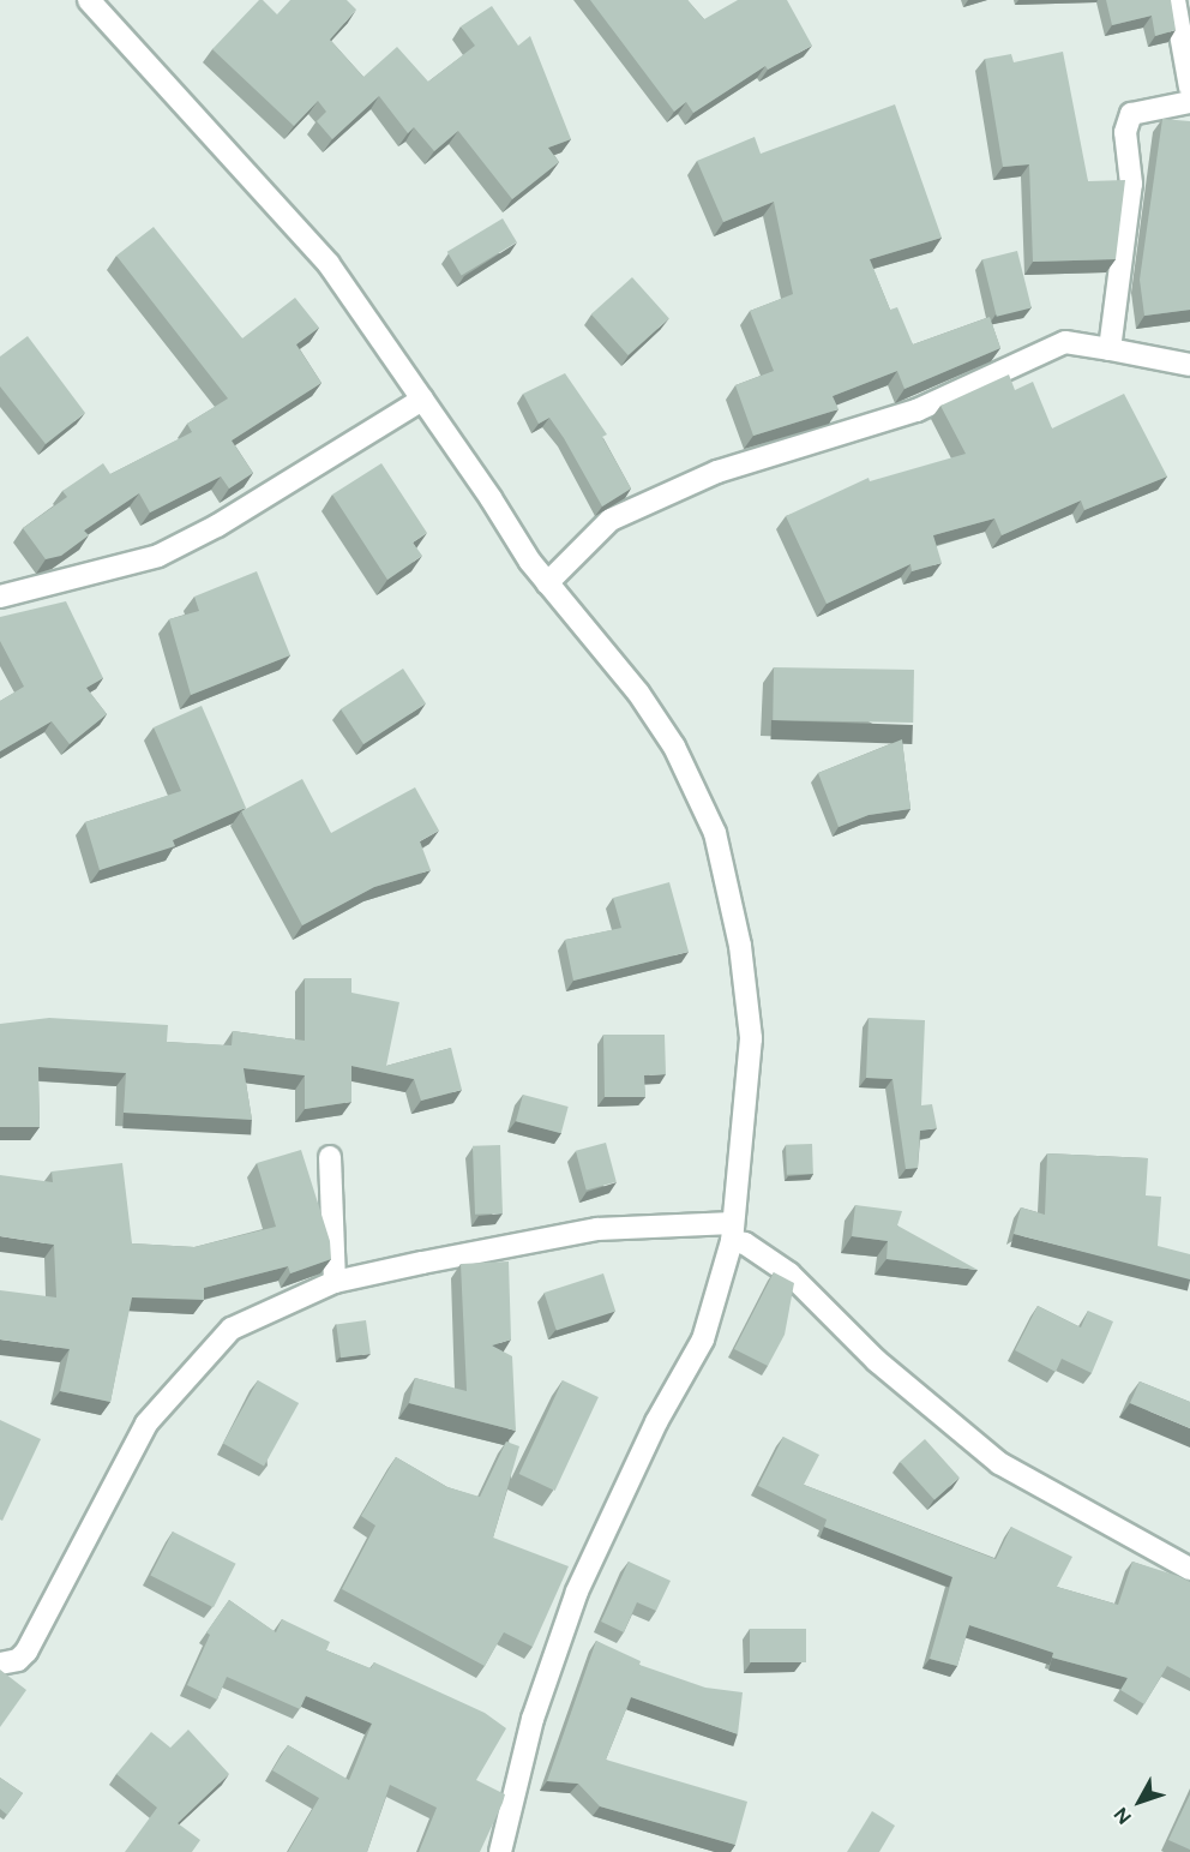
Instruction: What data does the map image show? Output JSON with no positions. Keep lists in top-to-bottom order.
{
  "north": "bottom left"
}
